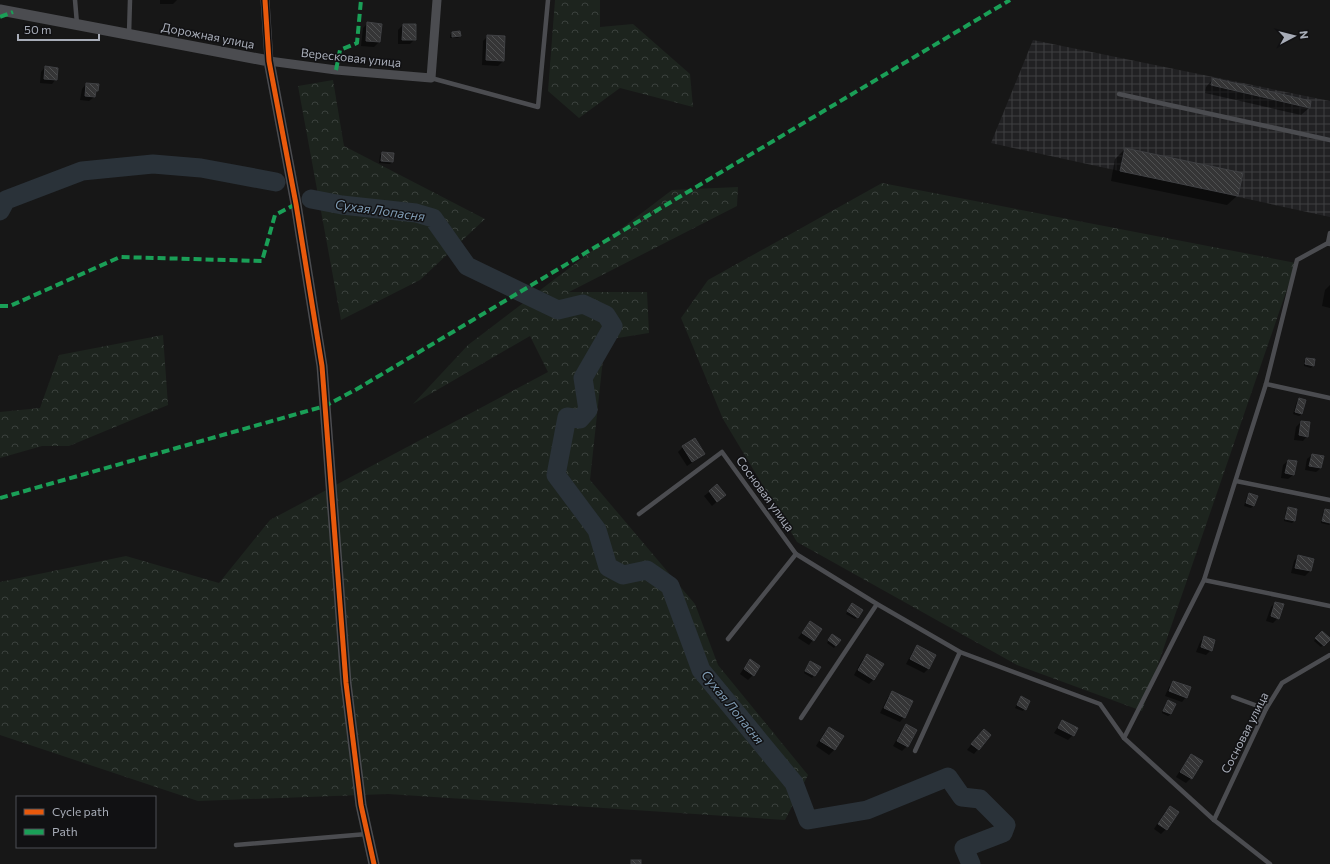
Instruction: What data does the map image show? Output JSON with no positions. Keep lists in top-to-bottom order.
{
  "streets": {
    "street": ["Дорожная улица", "Вересковая улица"],
    "lane": ["Сосновая улица"]
  },
  "crossings": [
    ["Дорожная улица", "Вересковая улица"]
  ],
  "water": ["Сухая Лопасня"],
  "legend": ["Cycle path", "Path"],
  "scale_bar": "50 m",
  "north": "right"
}
